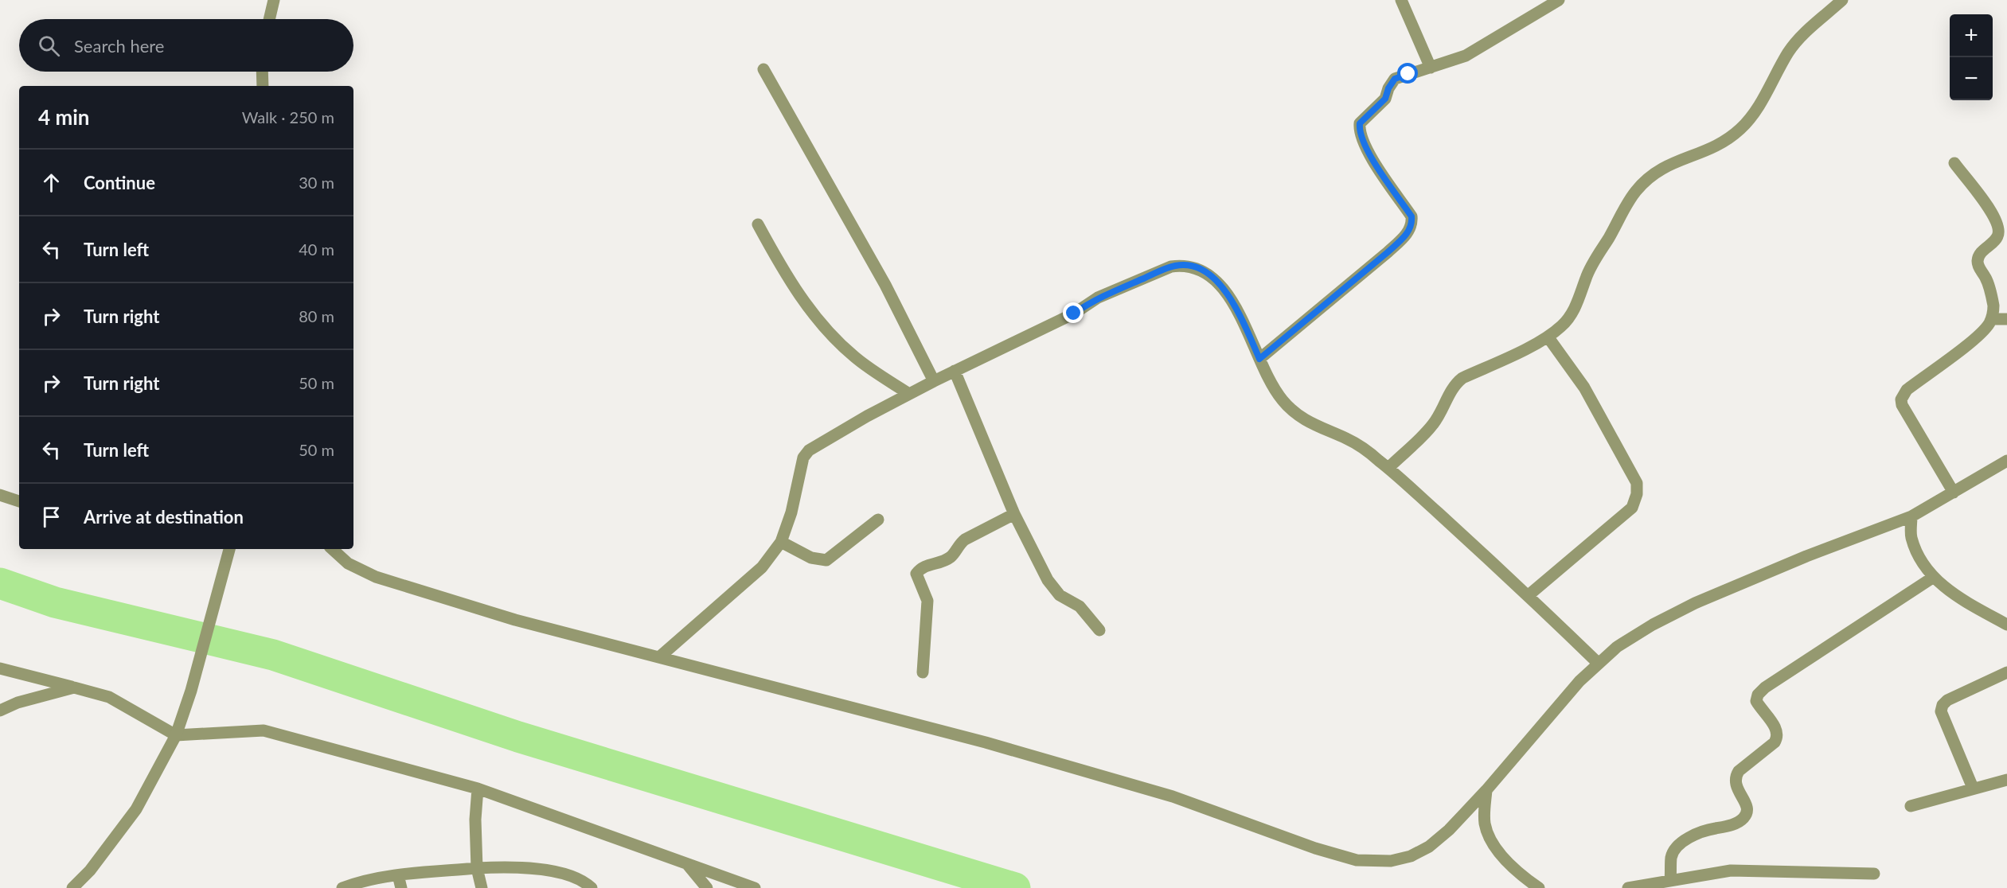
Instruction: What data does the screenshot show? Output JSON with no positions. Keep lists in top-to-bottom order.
{
  "page": {
    "map_buttons": ["+", "−"],
    "search": "Search here",
    "heading": ["4 min", "Walk · 250 m"],
    "list": [
      ["Continue", "30 m"],
      ["Turn left", "40 m"],
      ["Turn right", "80 m"],
      ["Turn right", "50 m"],
      ["Turn left", "50 m"],
      "Arrive at destination"
    ]
  }
}
